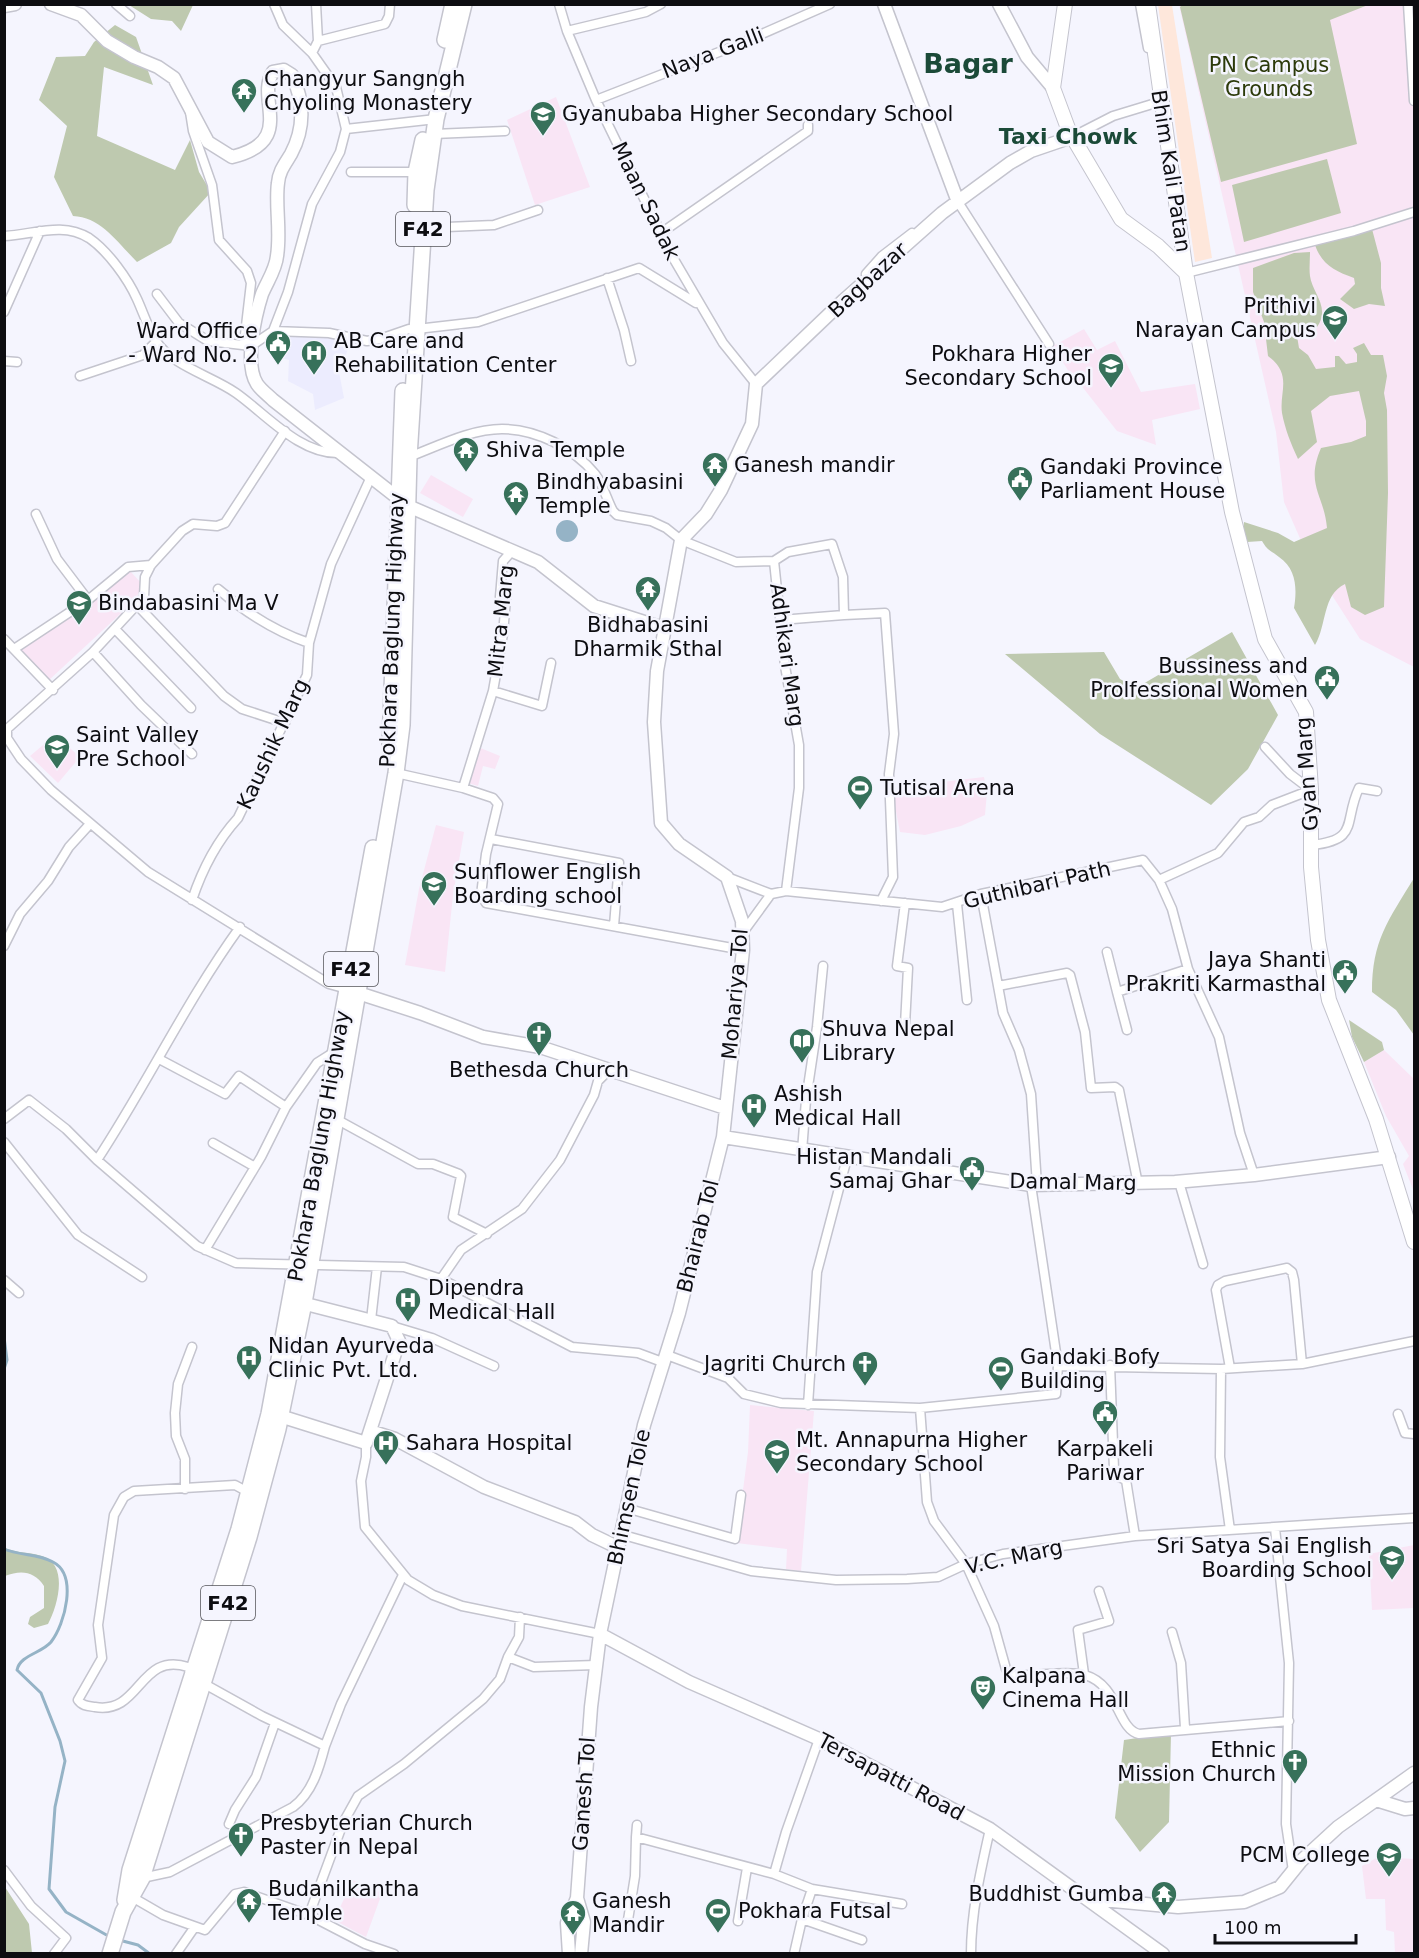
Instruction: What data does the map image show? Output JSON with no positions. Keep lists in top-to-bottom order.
{
  "streets": {
    "highway": ["F42", "Pokhara Baglung Highway"],
    "main road": [
      "Bhim Kali Patan",
      "Bagbazar",
      "Gyan Marg",
      "Mohariya Tol",
      "Damal Marg",
      "Bhairab Tol",
      "Bhimsen Tole",
      "Tersapatti Road",
      "Ganesh Tol"
    ],
    "street": [
      "Naya Galli",
      "Maan Sadak",
      "Mitra Marg",
      "Adhikari Marg",
      "Kaushik Marg",
      "Guthibari Path",
      "V.C. Marg"
    ]
  },
  "crossings": [
    ["Naya Galli", "Maan Sadak"],
    ["Bhim Kali Patan", "Bagbazar"],
    ["Bhim Kali Patan", "Gyan Marg"],
    ["Maan Sadak", "Bagbazar"],
    ["F42", "Pokhara Baglung Highway"],
    ["Adhikari Marg", "Guthibari Path"],
    ["Gyan Marg", "Damal Marg"],
    ["Mohariya Tol", "Bhairab Tol"],
    ["Damal Marg", "Bhairab Tol"],
    ["Bhairab Tol", "Bhimsen Tole"],
    ["Bhimsen Tole", "V.C. Marg"],
    ["Bhimsen Tole", "Tersapatti Road"],
    ["Bhimsen Tole", "Ganesh Tol"],
    ["Tersapatti Road", "Ganesh Tol"]
  ],
  "districts": ["Bagar", "Taxi Chowk"],
  "parks": ["PN Campus Grounds"],
  "places": {
    "temple": [
      "Changyur Sangngh Chyoling Monastery",
      "Shiva Temple",
      "Ganesh mandir",
      "Bindhyabasini Temple",
      "Bidhabasini Dharmik Sthal",
      "Buddhist Gumba",
      "Budanilkantha Temple",
      "Ganesh Mandir"
    ],
    "school or university": [
      "Gyanubaba Higher Secondary School",
      "Prithivi Narayan Campus",
      "Pokhara Higher Secondary School",
      "Bindabasini Ma V",
      "Saint Valley Pre School",
      "Sunflower English Boarding school",
      "Mt. Annapurna Higher Secondary School",
      "Sri Satya Sai English Boarding School",
      "PCM College"
    ],
    "public building": [
      "Ward Office - Ward No. 2",
      "Gandaki Province Parliament House",
      "Bussiness and Prolfessional Women",
      "Jaya Shanti Prakriti Karmasthal",
      "Histan Mandali Samaj Ghar",
      "Karpakeli Pariwar"
    ],
    "hospital": [
      "AB Care and Rehabilitation Center",
      "Ashish Medical Hall",
      "Dipendra Medical Hall",
      "Nidan Ayurveda Clinic Pvt. Ltd.",
      "Sahara Hospital"
    ],
    "sports": ["Tutisal Arena", "Gandaki Bofy Building", "Pokhara Futsal"],
    "church": [
      "Bethesda Church",
      "Jagriti Church",
      "Ethnic Mission Church",
      "Presbyterian Church Paster in Nepal"
    ],
    "library": ["Shuva Nepal Library"],
    "theatre": ["Kalpana Cinema Hall"]
  },
  "scale_bar": "100 m"
}
